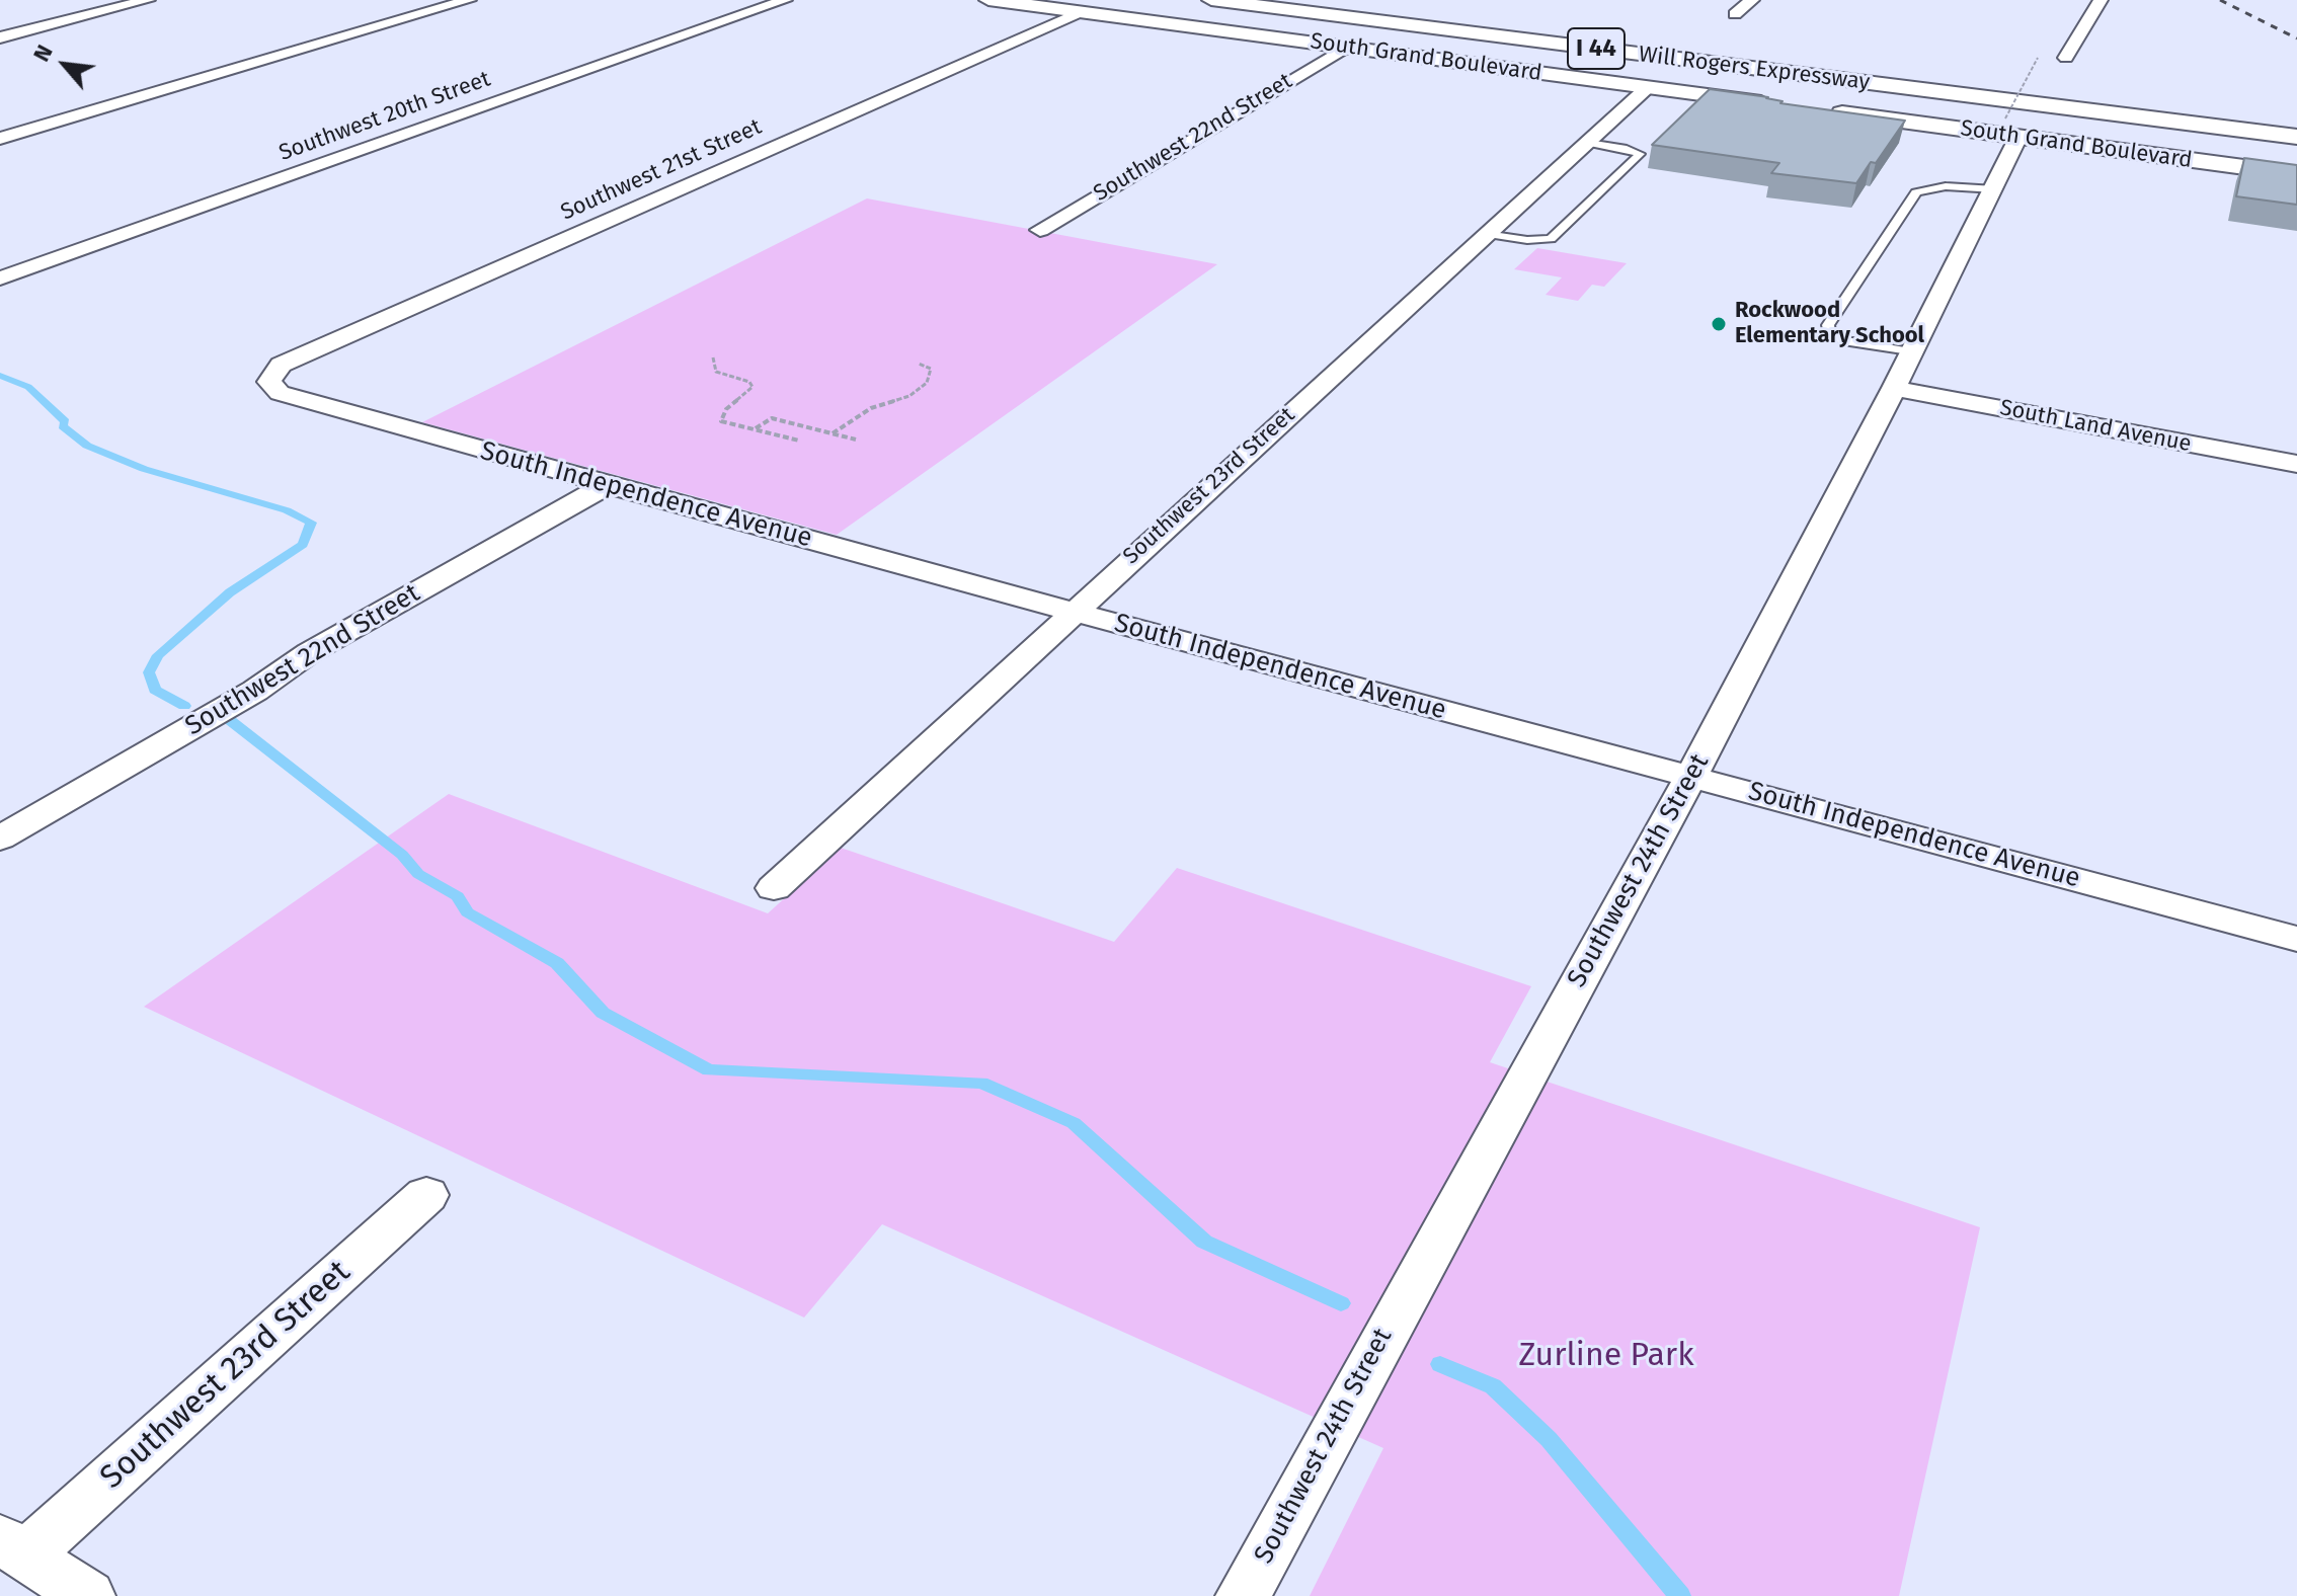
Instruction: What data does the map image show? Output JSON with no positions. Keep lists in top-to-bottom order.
{
  "streets": {
    "main road": ["I 44", "South Grand Boulevard", "Will Rogers Expressway"],
    "street": [
      "Southwest 20th Street",
      "Southwest 22nd Street",
      "Southwest 21st Street",
      "South Land Avenue",
      "Southwest 23rd Street",
      "South Independence Avenue",
      "Southwest 24th Street"
    ]
  },
  "crossings": [
    ["South Grand Boulevard", "Southwest 22nd Street"],
    ["South Grand Boulevard", "Southwest 21st Street"],
    ["South Grand Boulevard", "Southwest 23rd Street"],
    ["South Grand Boulevard", "Southwest 24th Street"],
    ["Southwest 22nd Street", "South Independence Avenue"],
    ["Southwest 21st Street", "South Independence Avenue"],
    ["South Land Avenue", "Southwest 24th Street"],
    ["Southwest 23rd Street", "South Independence Avenue"],
    ["South Independence Avenue", "Southwest 24th Street"]
  ],
  "parks": ["Zurline Park"],
  "places": ["Rockwood Elementary School"],
  "north": "top left"
}
